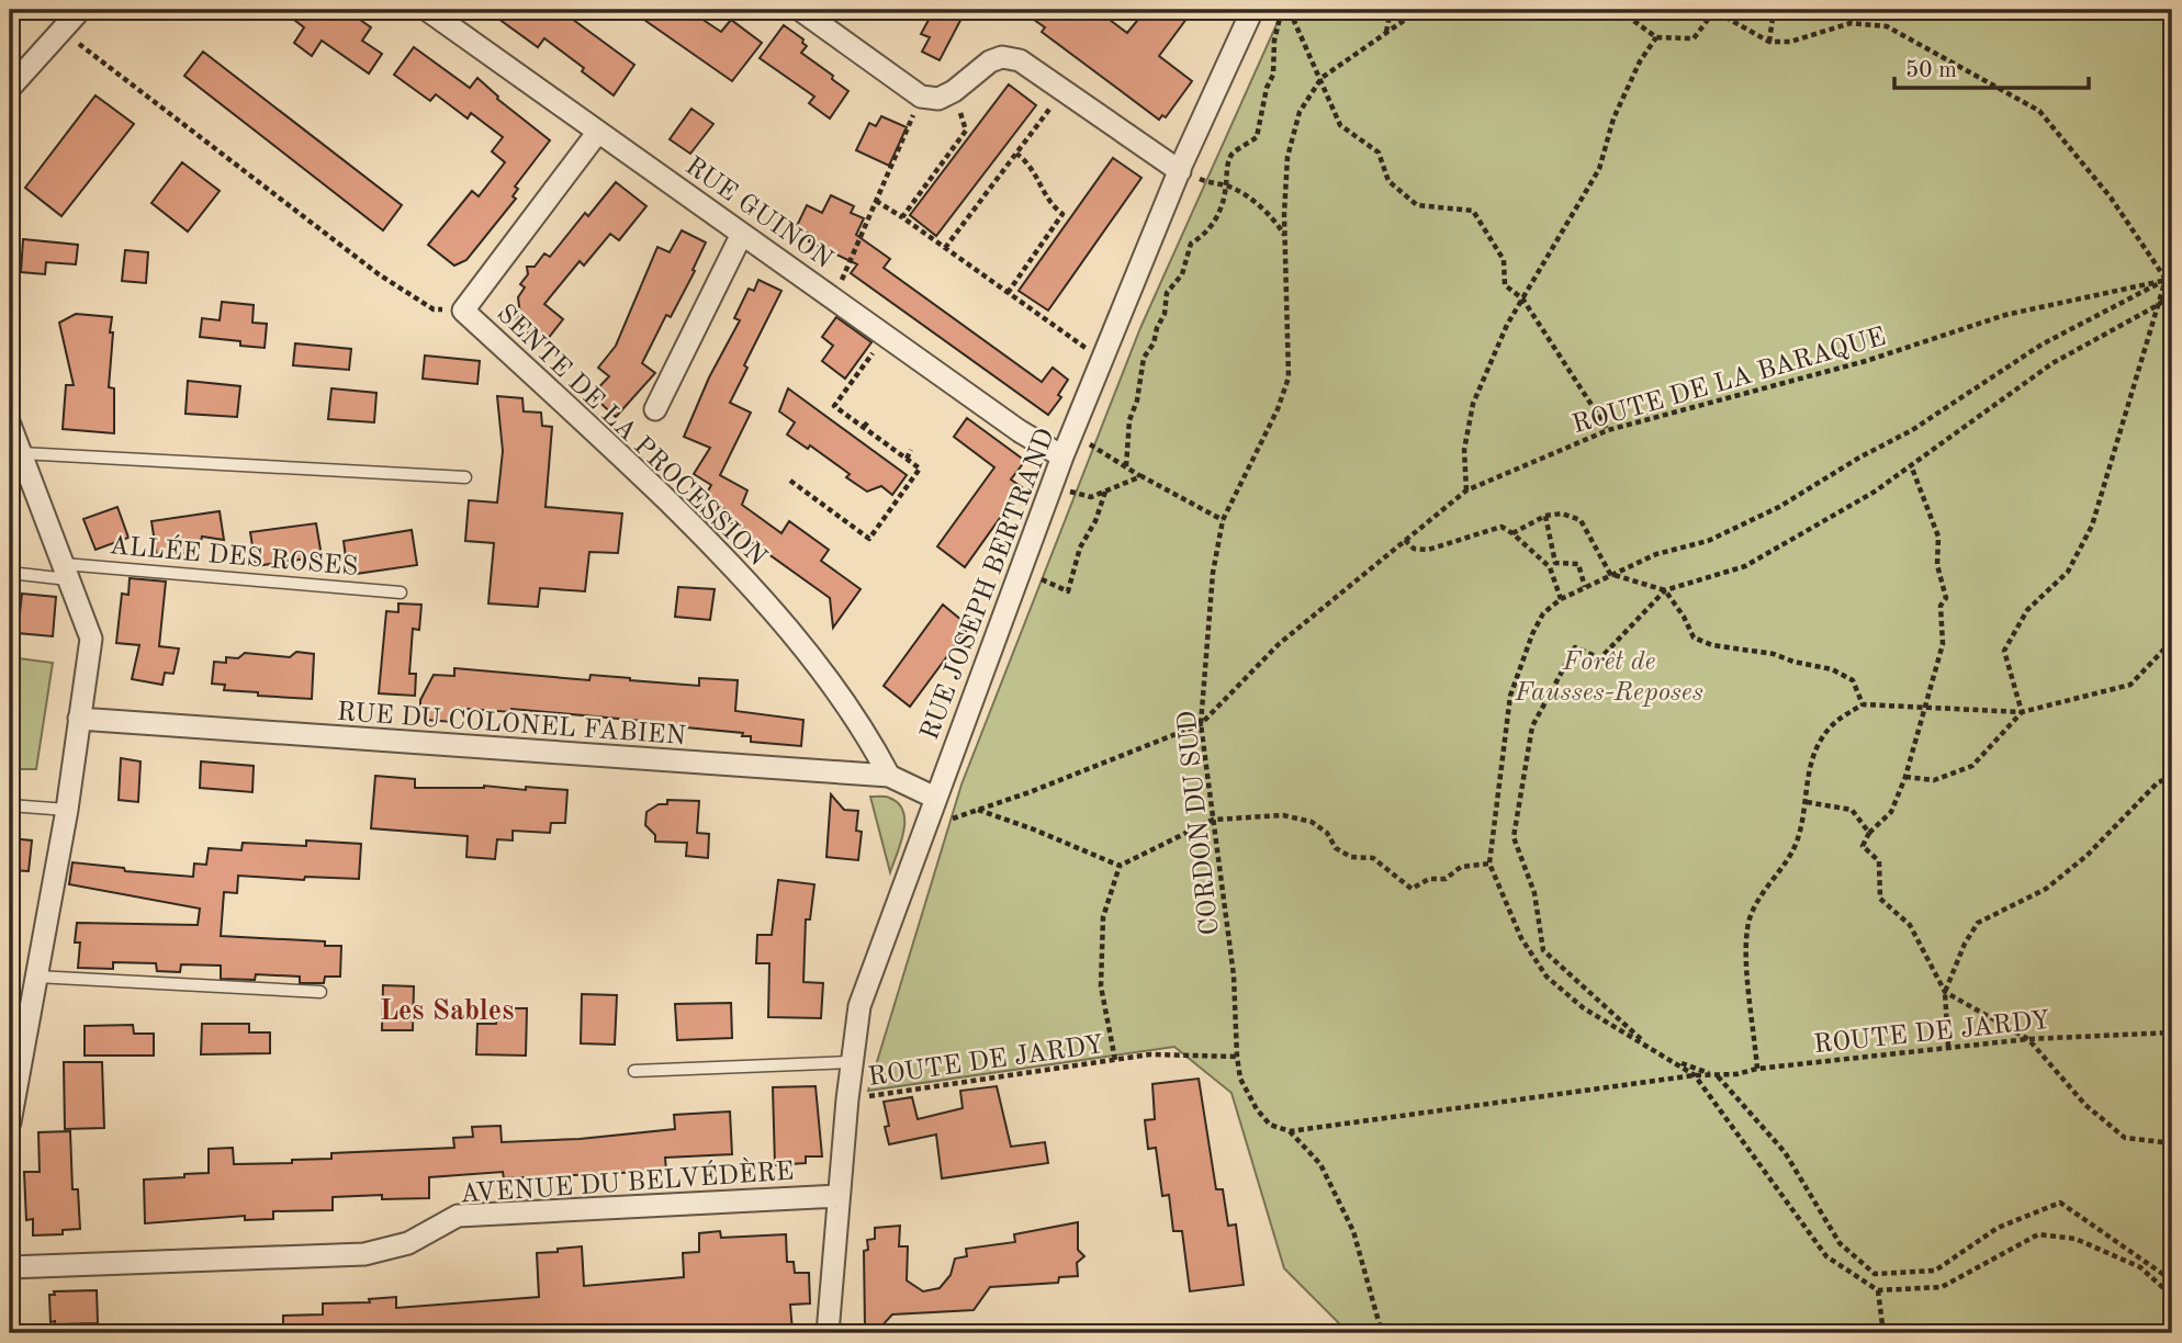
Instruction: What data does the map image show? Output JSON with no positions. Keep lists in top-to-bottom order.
{
  "streets": {
    "street": [
      "RUE GUINON",
      "SENTE DE LA PROCESSION",
      "RUE JOSEPH BERTRAND",
      "RUE DU COLONEL FABIEN",
      "AVENUE DU BELVÉDÈRE"
    ],
    "lane": ["ALLÉE DES ROSES"],
    "path": ["ROUTE DE LA BARAQUE", "CORDON DU SUD", "ROUTE DE JARDY"]
  },
  "crossings": [
    ["RUE GUINON", "RUE JOSEPH BERTRAND"],
    ["ROUTE DE LA BARAQUE", "CORDON DU SUD"],
    ["SENTE DE LA PROCESSION", "RUE DU COLONEL FABIEN"],
    ["RUE JOSEPH BERTRAND", "RUE DU COLONEL FABIEN"],
    ["RUE JOSEPH BERTRAND", "ROUTE DE JARDY"],
    ["RUE JOSEPH BERTRAND", "AVENUE DU BELVÉDÈRE"],
    ["CORDON DU SUD", "ROUTE DE JARDY"]
  ],
  "districts": ["Les Sables"],
  "parks": ["Forêt de Fausses-Reposes"],
  "scale_bar": "50 m"
}
